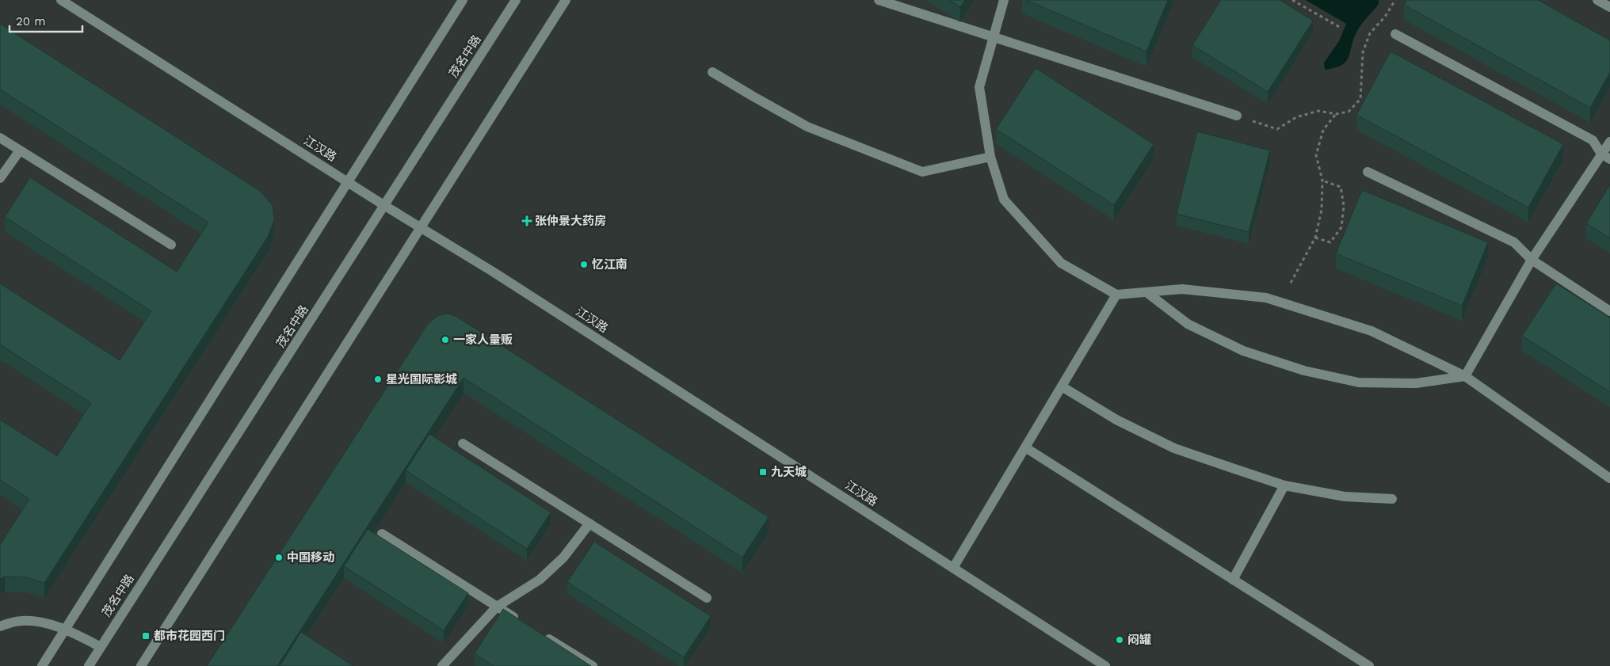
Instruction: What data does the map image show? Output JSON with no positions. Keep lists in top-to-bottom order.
{
  "streets": {
    "street": ["茂名中路", "江汉路"]
  },
  "crossings": [
    ["茂名中路", "江汉路"]
  ],
  "places": {
    "health": ["张仲景大药房"],
    "other": [
      "忆江南",
      "一家人量贩",
      "星光国际影城",
      "中国移动",
      "闷罐"
    ],
    "transit": ["九天城", "都市花园西门"]
  },
  "scale_bar": "20 m"
}
